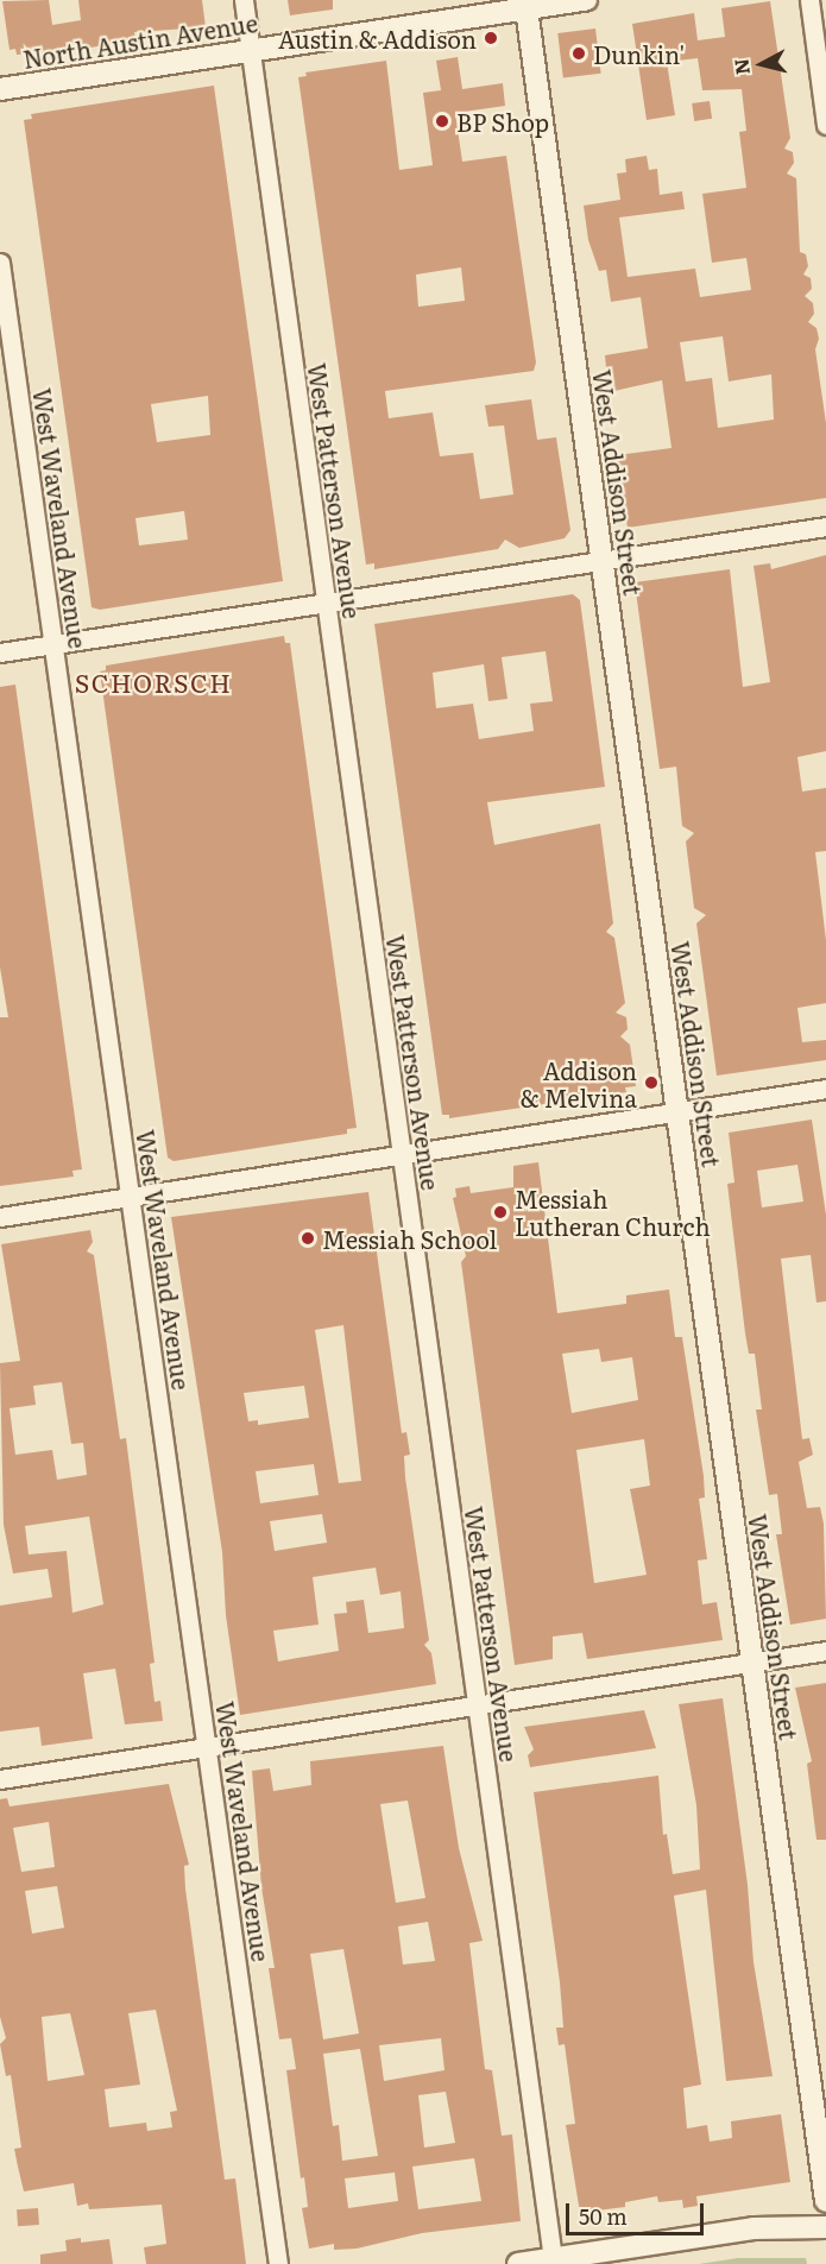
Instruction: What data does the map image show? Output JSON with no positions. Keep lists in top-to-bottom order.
{
  "streets": {
    "street": [
      "North Austin Avenue",
      "West Addison Street",
      "West Patterson Avenue",
      "West Waveland Avenue"
    ]
  },
  "crossings": [
    ["North Austin Avenue", "West Addison Street"],
    ["North Austin Avenue", "West Patterson Avenue"]
  ],
  "districts": ["SCHORSCH"],
  "places": [
    "Austin & Addison",
    "Dunkin'",
    "BP Shop",
    "Addison & Melvina",
    "Messiah Lutheran Church",
    "Messiah School"
  ],
  "scale_bar": "50 m",
  "north": "left"
}
